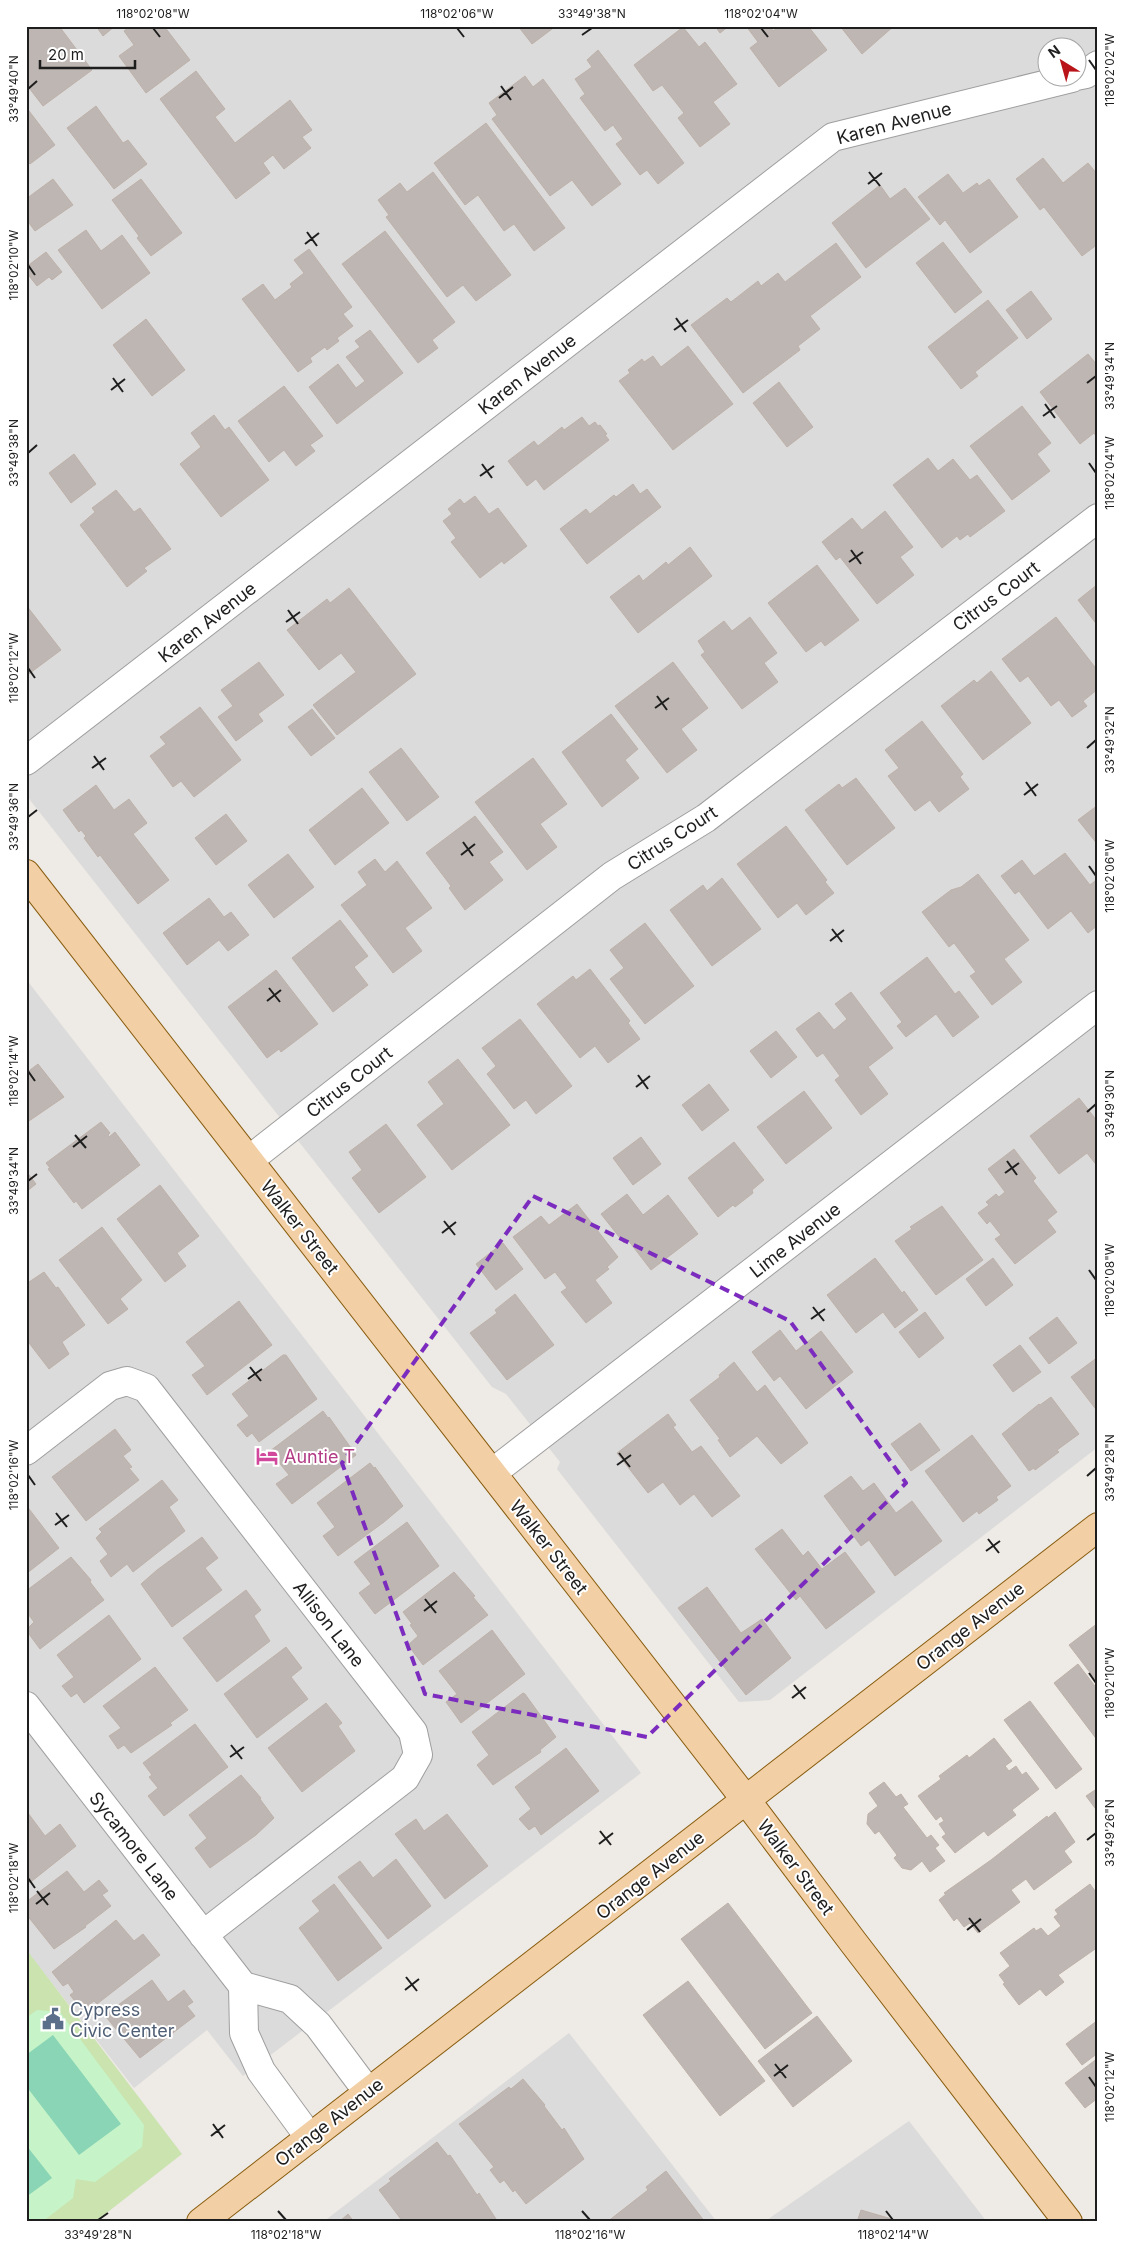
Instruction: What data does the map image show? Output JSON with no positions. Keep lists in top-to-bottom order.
{
  "streets": {
    "main road": ["Walker Street", "Orange Avenue"],
    "street": [
      "Karen Avenue",
      "Citrus Court",
      "Lime Avenue",
      "Allison Lane",
      "Sycamore Lane"
    ]
  },
  "crossings": [
    ["Citrus Court", "Walker Street"],
    ["Walker Street", "Lime Avenue"],
    ["Walker Street", "Orange Avenue"],
    ["Allison Lane", "Sycamore Lane"]
  ],
  "places": {
    "hotel": ["Auntie T"],
    "public building": ["Cypress Civic Center"]
  },
  "scale_bar": "20 m",
  "north": "top left",
  "coordinates": [
    "118°02'08\"W",
    "118°02'06\"W",
    "33°49'38\"N",
    "118°02'04\"W",
    "118°02'02\"W",
    "33°49'40\"N",
    "118°02'10\"W",
    "33°49'34\"N",
    "118°02'12\"W",
    "33°49'32\"N",
    "33°49'36\"N",
    "118°02'14\"W",
    "33°49'30\"N",
    "33°49'28\"N",
    "118°02'16\"W",
    "33°49'26\"N",
    "118°02'18\"W"
  ]
}
